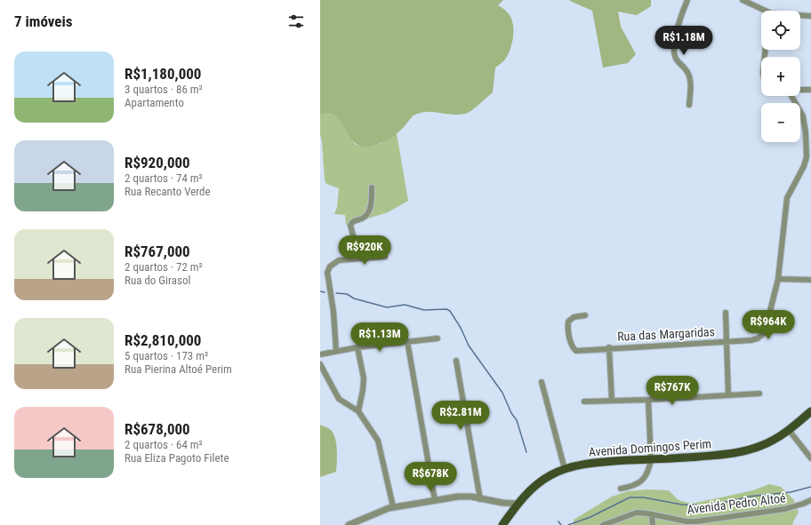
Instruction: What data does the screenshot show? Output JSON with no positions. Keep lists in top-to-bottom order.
{
  "streets": {
    "main road": ["Avenida Domingos Perim"],
    "street": ["Rua das Margaridas", "Avenida Pedro Altoé"]
  },
  "page": {
    "heading": "7 imóveis",
    "map_buttons": ["+", "−"],
    "price": [
      "R$1.18M",
      "R$920K",
      "R$964K",
      "R$1.13M",
      "R$767K",
      "R$2.81M",
      "R$678K"
    ],
    "list": [
      {
        "name": "R$1,180,000",
        "note": "3 quartos · 86 m² · Apartamento"
      },
      {
        "name": "R$920,000",
        "note": "2 quartos · 74 m² · Rua Recanto Verde"
      },
      {
        "name": "R$767,000",
        "note": "2 quartos · 72 m² · Rua do Girasol"
      },
      {
        "name": "R$2,810,000",
        "note": "5 quartos · 173 m² · Rua Pierina Altoé Perim"
      },
      {
        "name": "R$678,000",
        "note": "2 quartos · 64 m² · Rua Eliza Pagoto Filete"
      }
    ]
  }
}
